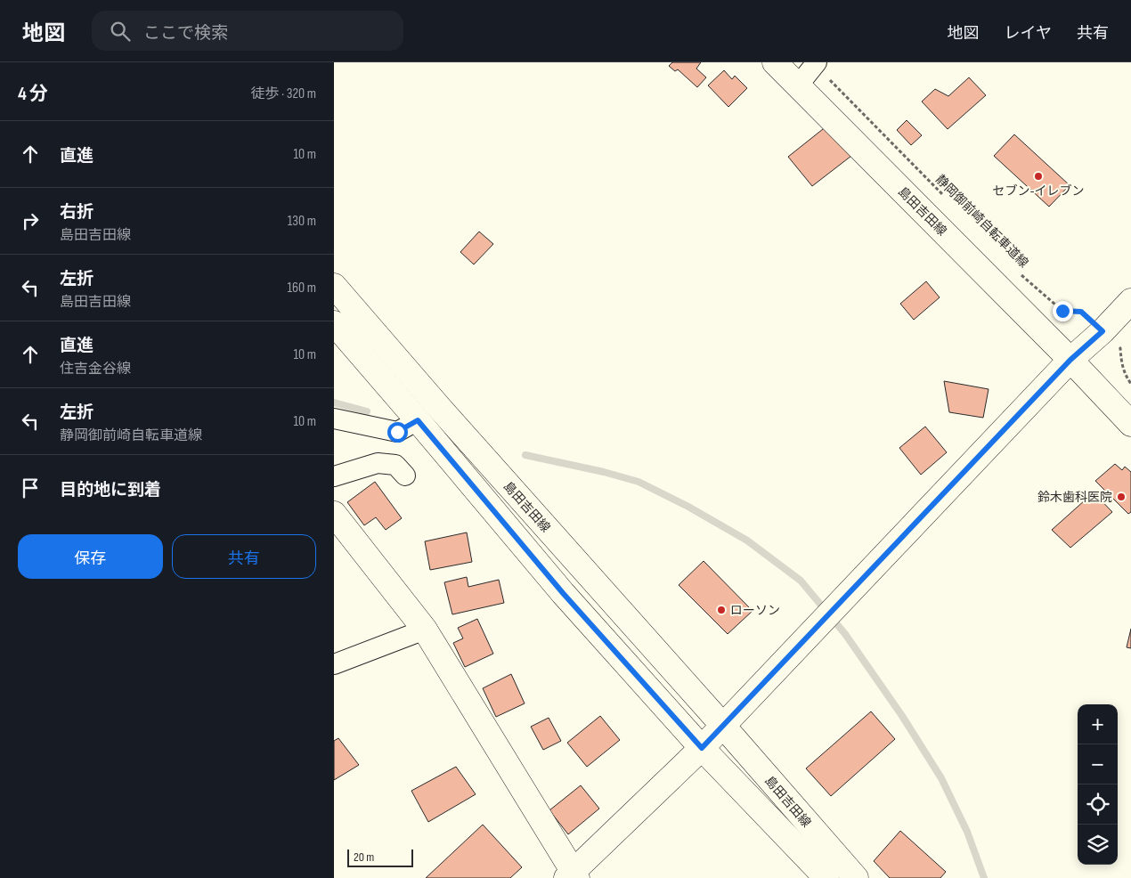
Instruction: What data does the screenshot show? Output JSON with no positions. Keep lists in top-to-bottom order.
{
  "streets": {
    "main road": ["島田吉田線"],
    "path": ["静岡御前崎自転車道線"]
  },
  "places": ["セブン-イレブン", "鈴木歯科医院", "ローソン"],
  "scale_bar": "20 m",
  "page": {
    "header": "地図",
    "search": "ここで検索",
    "nav": ["地図", "レイヤ", "共有"],
    "heading": ["4 分", "徒歩 · 320 m"],
    "list": [
      ["直進", "10 m"],
      ["右折", "島田吉田線", "130 m"],
      ["左折", "島田吉田線", "160 m"],
      ["直進", "住吉金谷線", "10 m"],
      ["左折", "静岡御前崎自転車道線", "10 m"],
      "目的地に到着"
    ],
    "buttons": ["保存", "共有"],
    "map_buttons": ["+", "−"],
    "scale": "20 m"
  }
}
